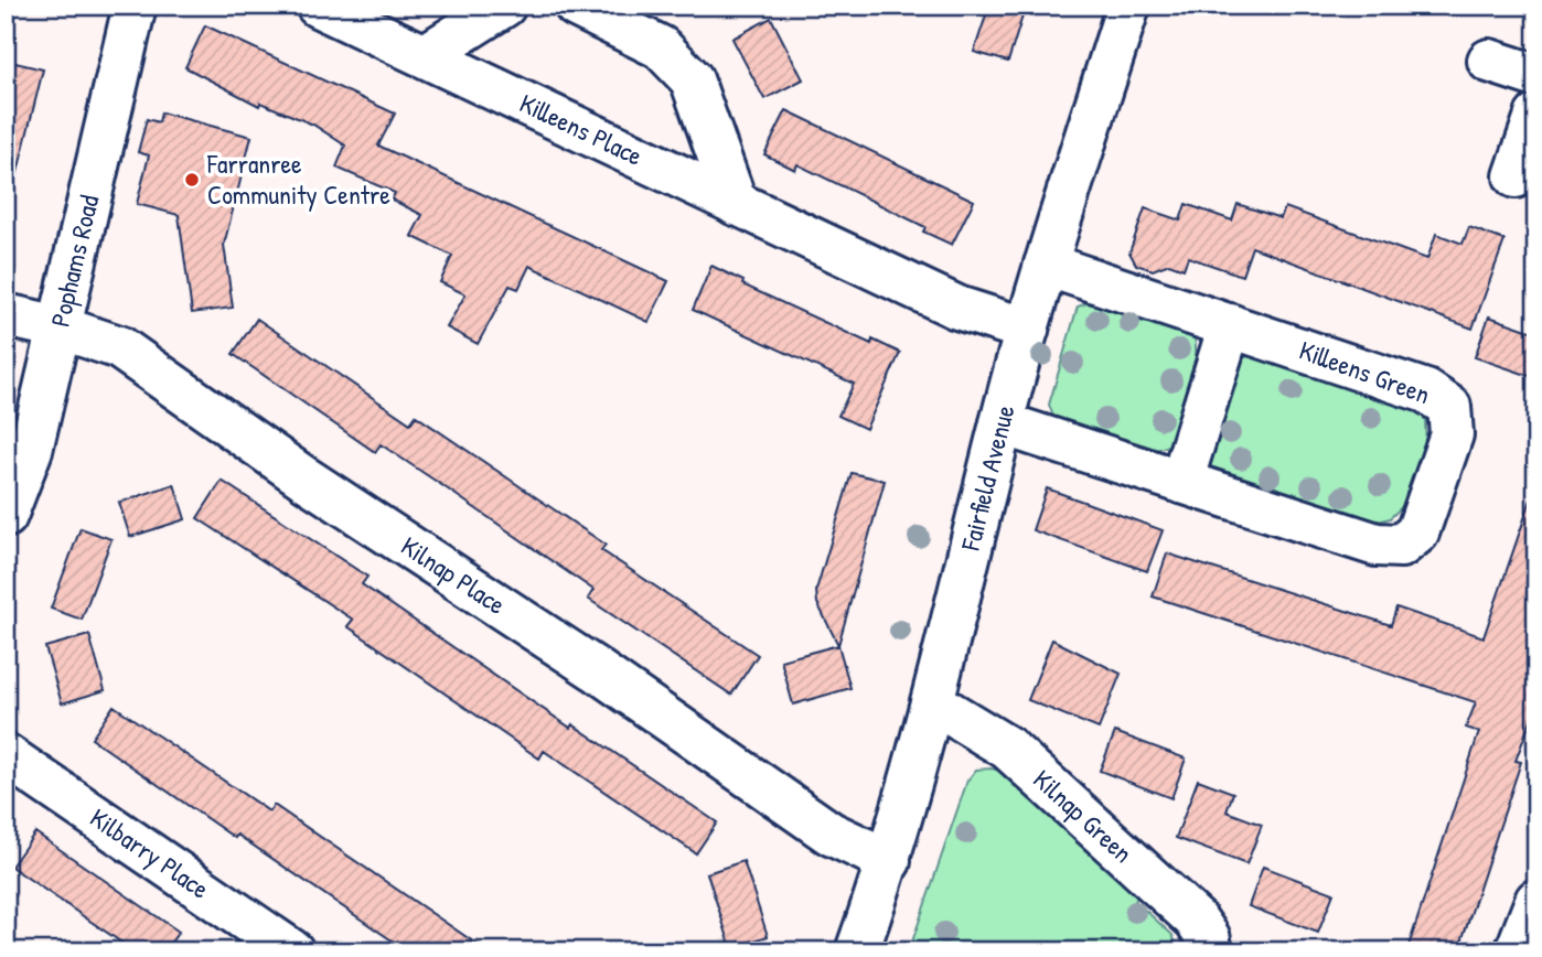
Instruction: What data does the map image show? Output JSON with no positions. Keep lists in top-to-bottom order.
{
  "streets": {
    "street": [
      "Killeens Place",
      "Pophams Road",
      "Killeens Green",
      "Fairfield Avenue",
      "Kilnap Place",
      "Kilnap Green",
      "Kilbarry Place"
    ]
  },
  "crossings": [
    ["Killeens Place", "Fairfield Avenue"],
    ["Pophams Road", "Kilnap Place"],
    ["Killeens Green", "Fairfield Avenue"],
    ["Fairfield Avenue", "Kilnap Place"],
    ["Fairfield Avenue", "Kilnap Green"]
  ],
  "places": ["Farranree Community Centre"]
}
